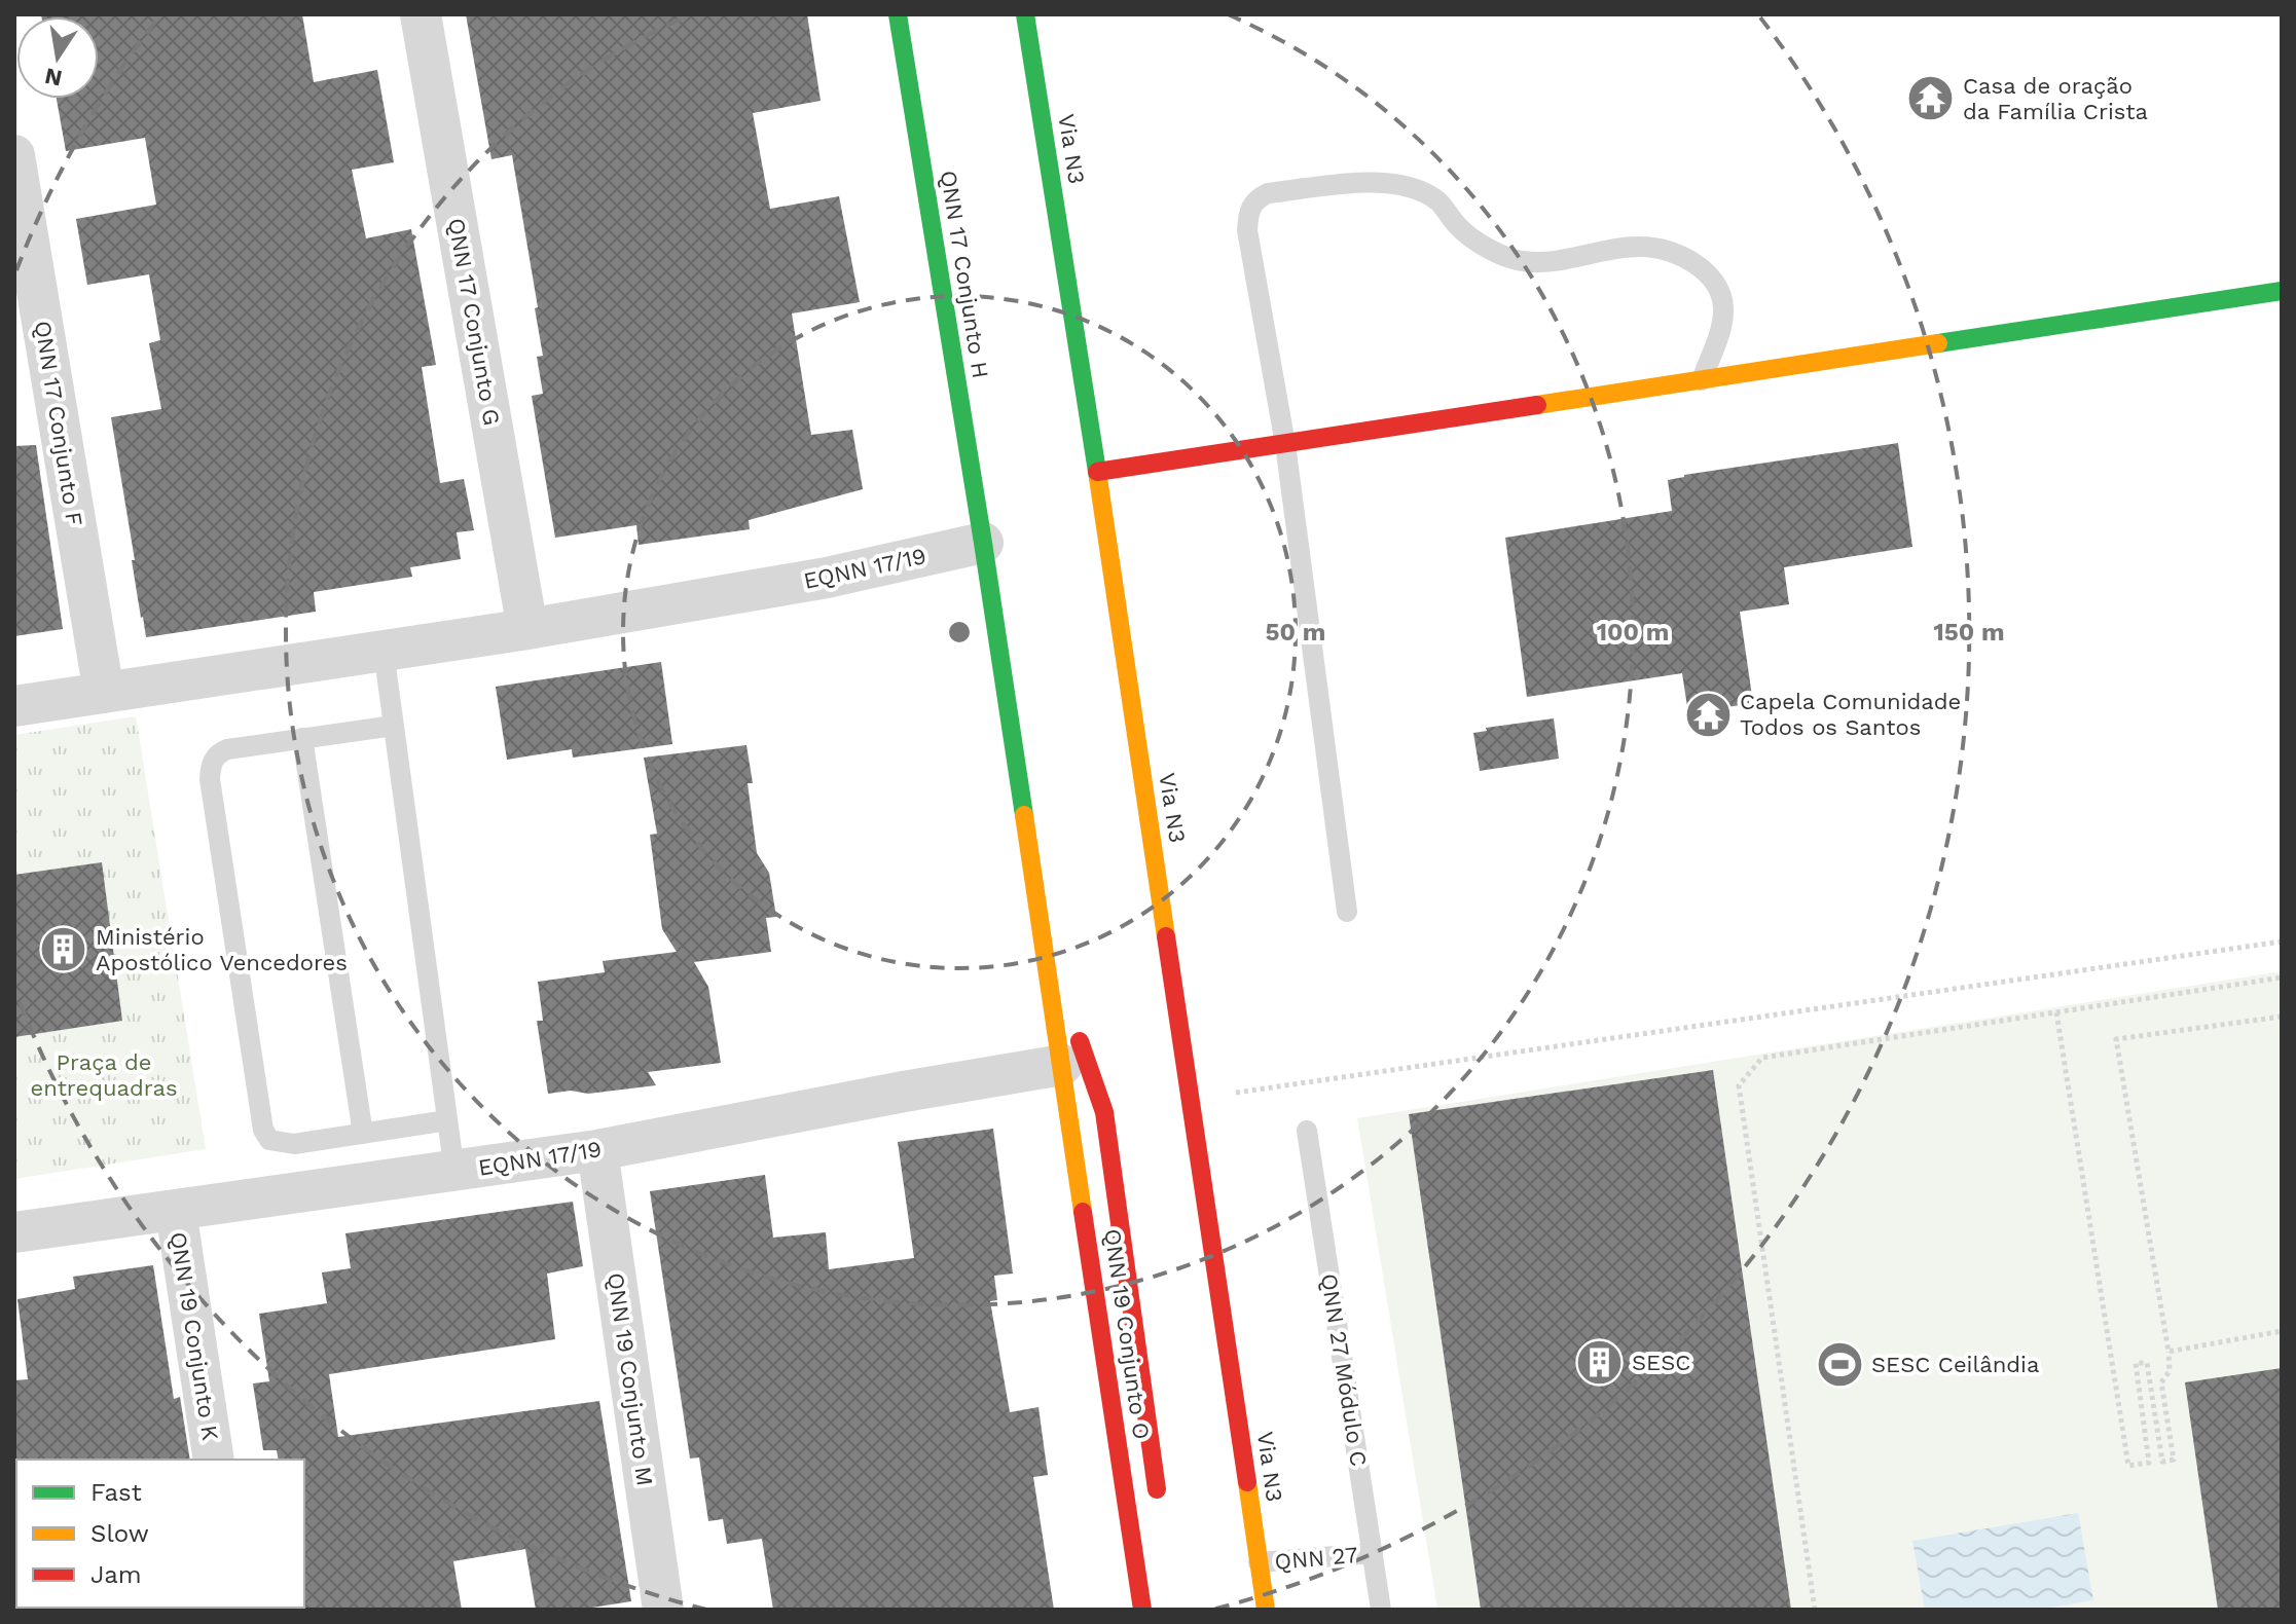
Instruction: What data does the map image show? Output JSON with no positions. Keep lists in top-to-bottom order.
{
  "streets": {
    "main road": ["Via N3", "QNN 17 Conjunto H", "QNN 19 Conjunto O"],
    "street": [
      "QNN 17 Conjunto G",
      "QNN 17 Conjunto F",
      "EQNN 17/19",
      "QNN 19 Conjunto K",
      "QNN 19 Conjunto M"
    ],
    "lane": ["QNN 27 Módulo C", "QNN 27"]
  },
  "crossings": [
    ["Via N3", "QNN 27"],
    ["QNN 17 Conjunto H", "EQNN 17/19"],
    ["QNN 17 Conjunto G", "EQNN 17/19"],
    ["QNN 17 Conjunto F", "EQNN 17/19"],
    ["EQNN 17/19", "QNN 19 Conjunto O"],
    ["EQNN 17/19", "QNN 19 Conjunto K"],
    ["EQNN 17/19", "QNN 19 Conjunto M"],
    ["QNN 27 Módulo C", "QNN 27"]
  ],
  "parks": ["Praça de entrequadras"],
  "places": {
    "temple": ["Casa de oração da Família Crista", "Capela Comunidade Todos os Santos"],
    "building": ["Ministério Apostólico Vencedores", "SESC"],
    "sports": ["SESC Ceilândia"]
  },
  "legend": ["Fast", "Slow", "Jam"],
  "north": "bottom",
  "rings": ["50 m", "100 m", "150 m"]
}
